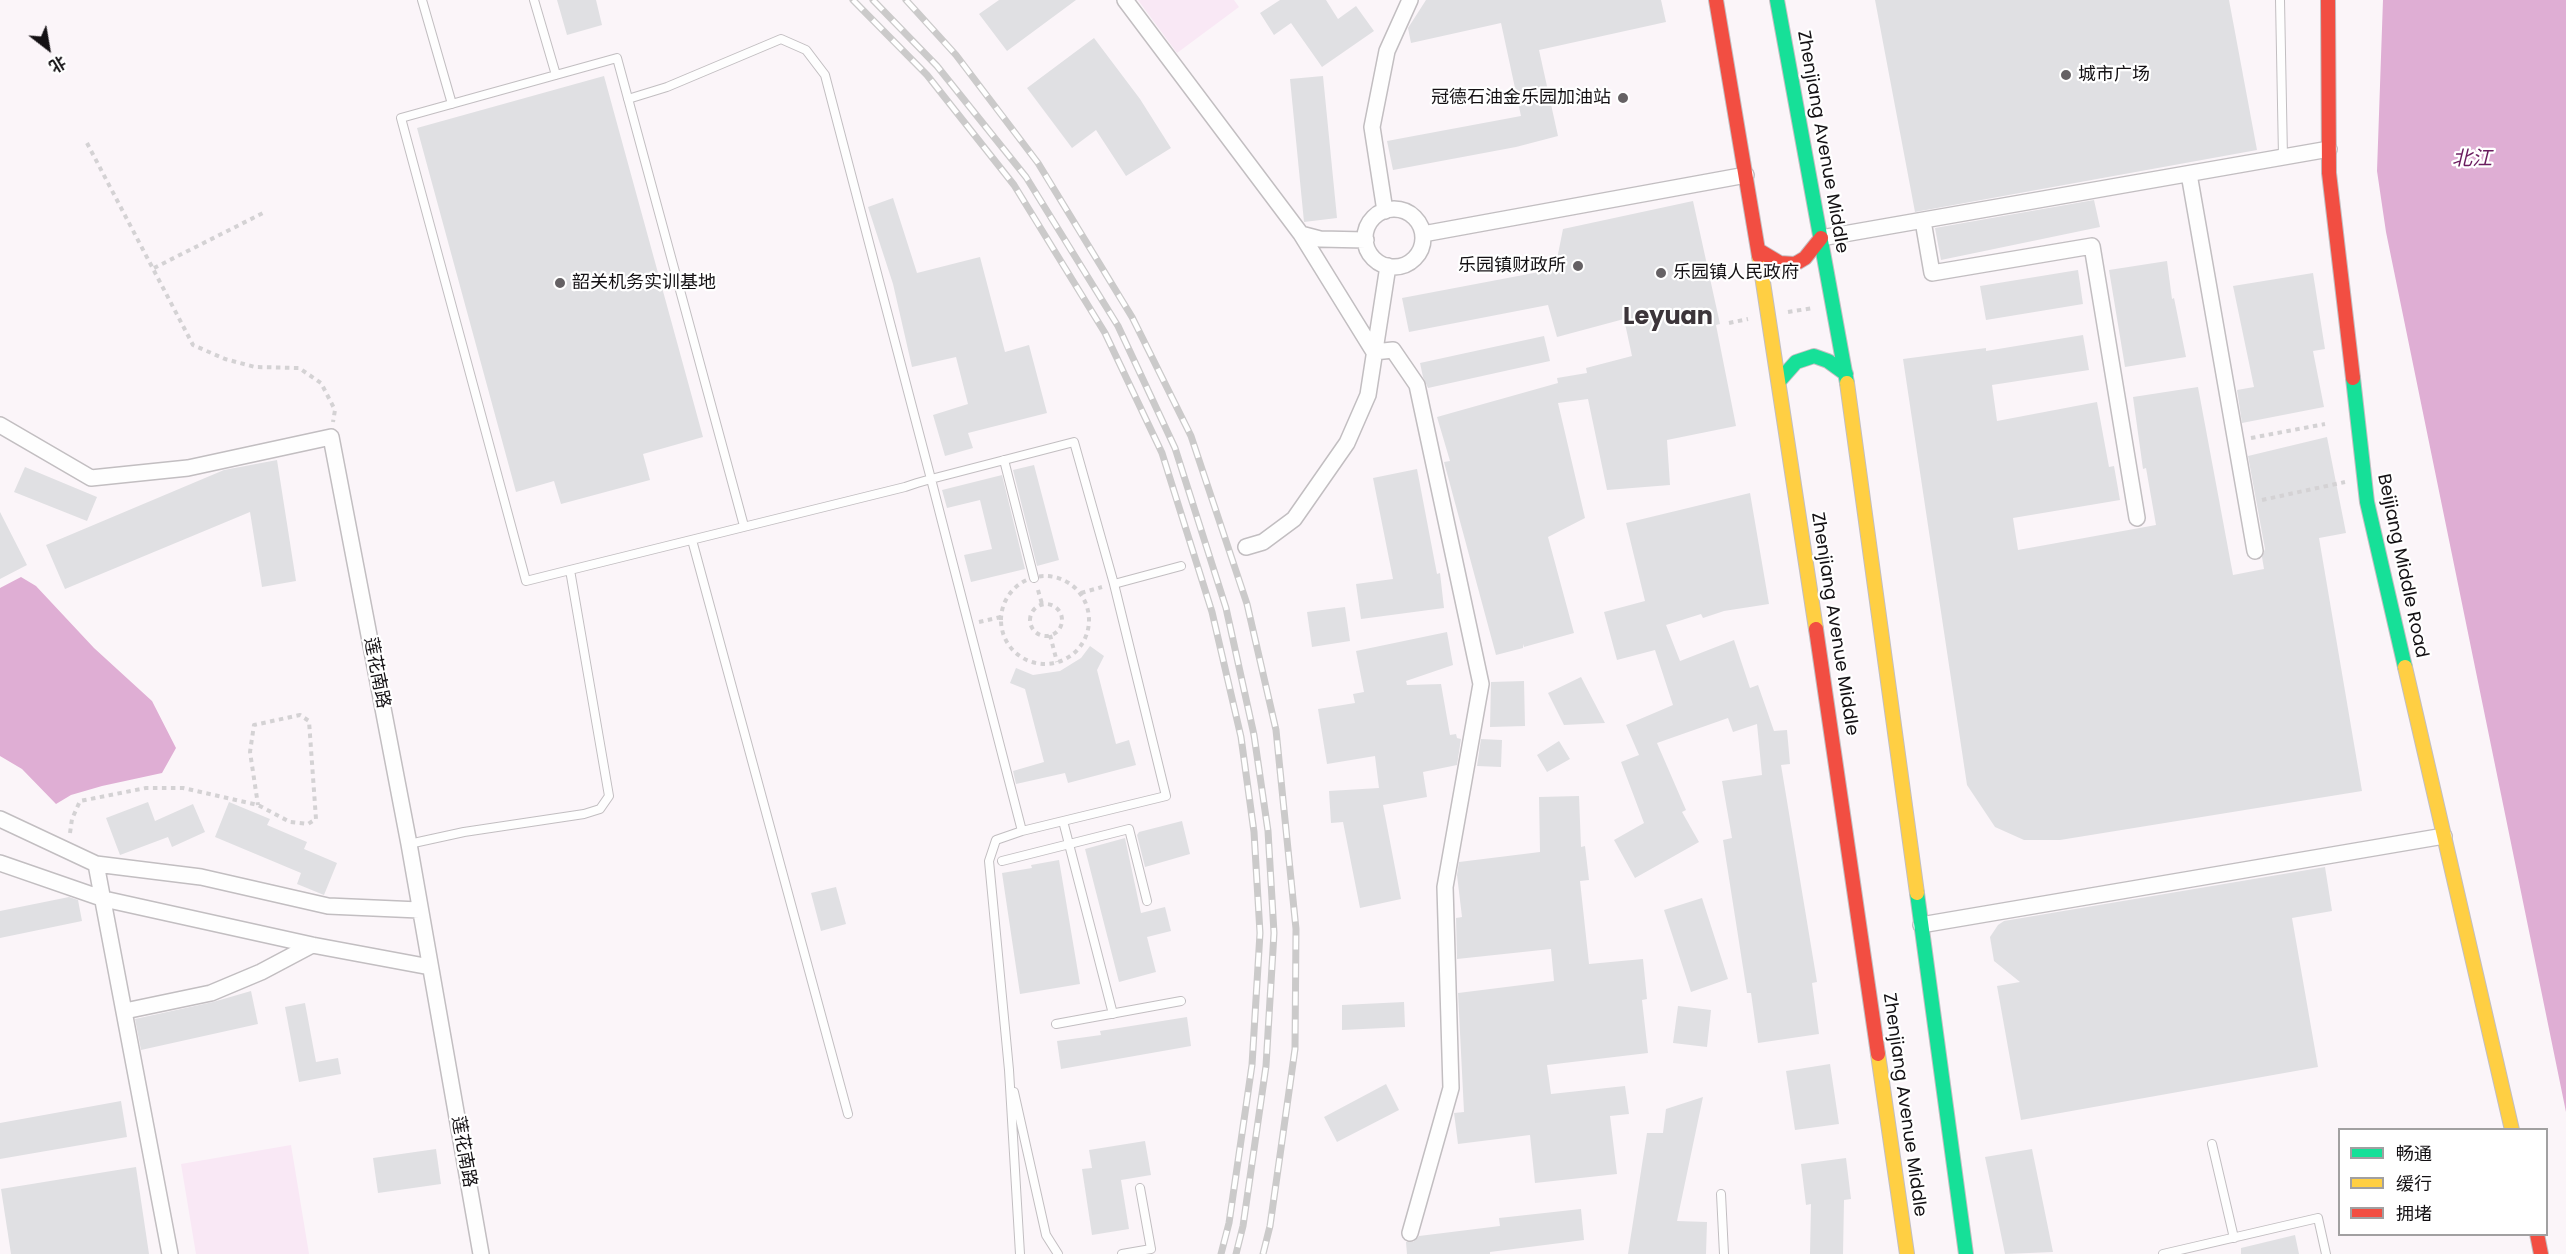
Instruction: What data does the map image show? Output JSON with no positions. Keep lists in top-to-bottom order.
{
  "streets": {
    "main road": ["Zhenjiang Avenue Middle", "Beijiang Middle Road"],
    "street": ["莲花南路"]
  },
  "districts": ["Leyuan"],
  "water": ["北江"],
  "places": [
    "城市广场",
    "冠德石油金乐园加油站",
    "乐园镇财政所",
    "乐园镇人民政府",
    "韶关机务实训基地"
  ],
  "legend": ["畅通", "缓行", "拥堵"],
  "north": "bottom right"
}
